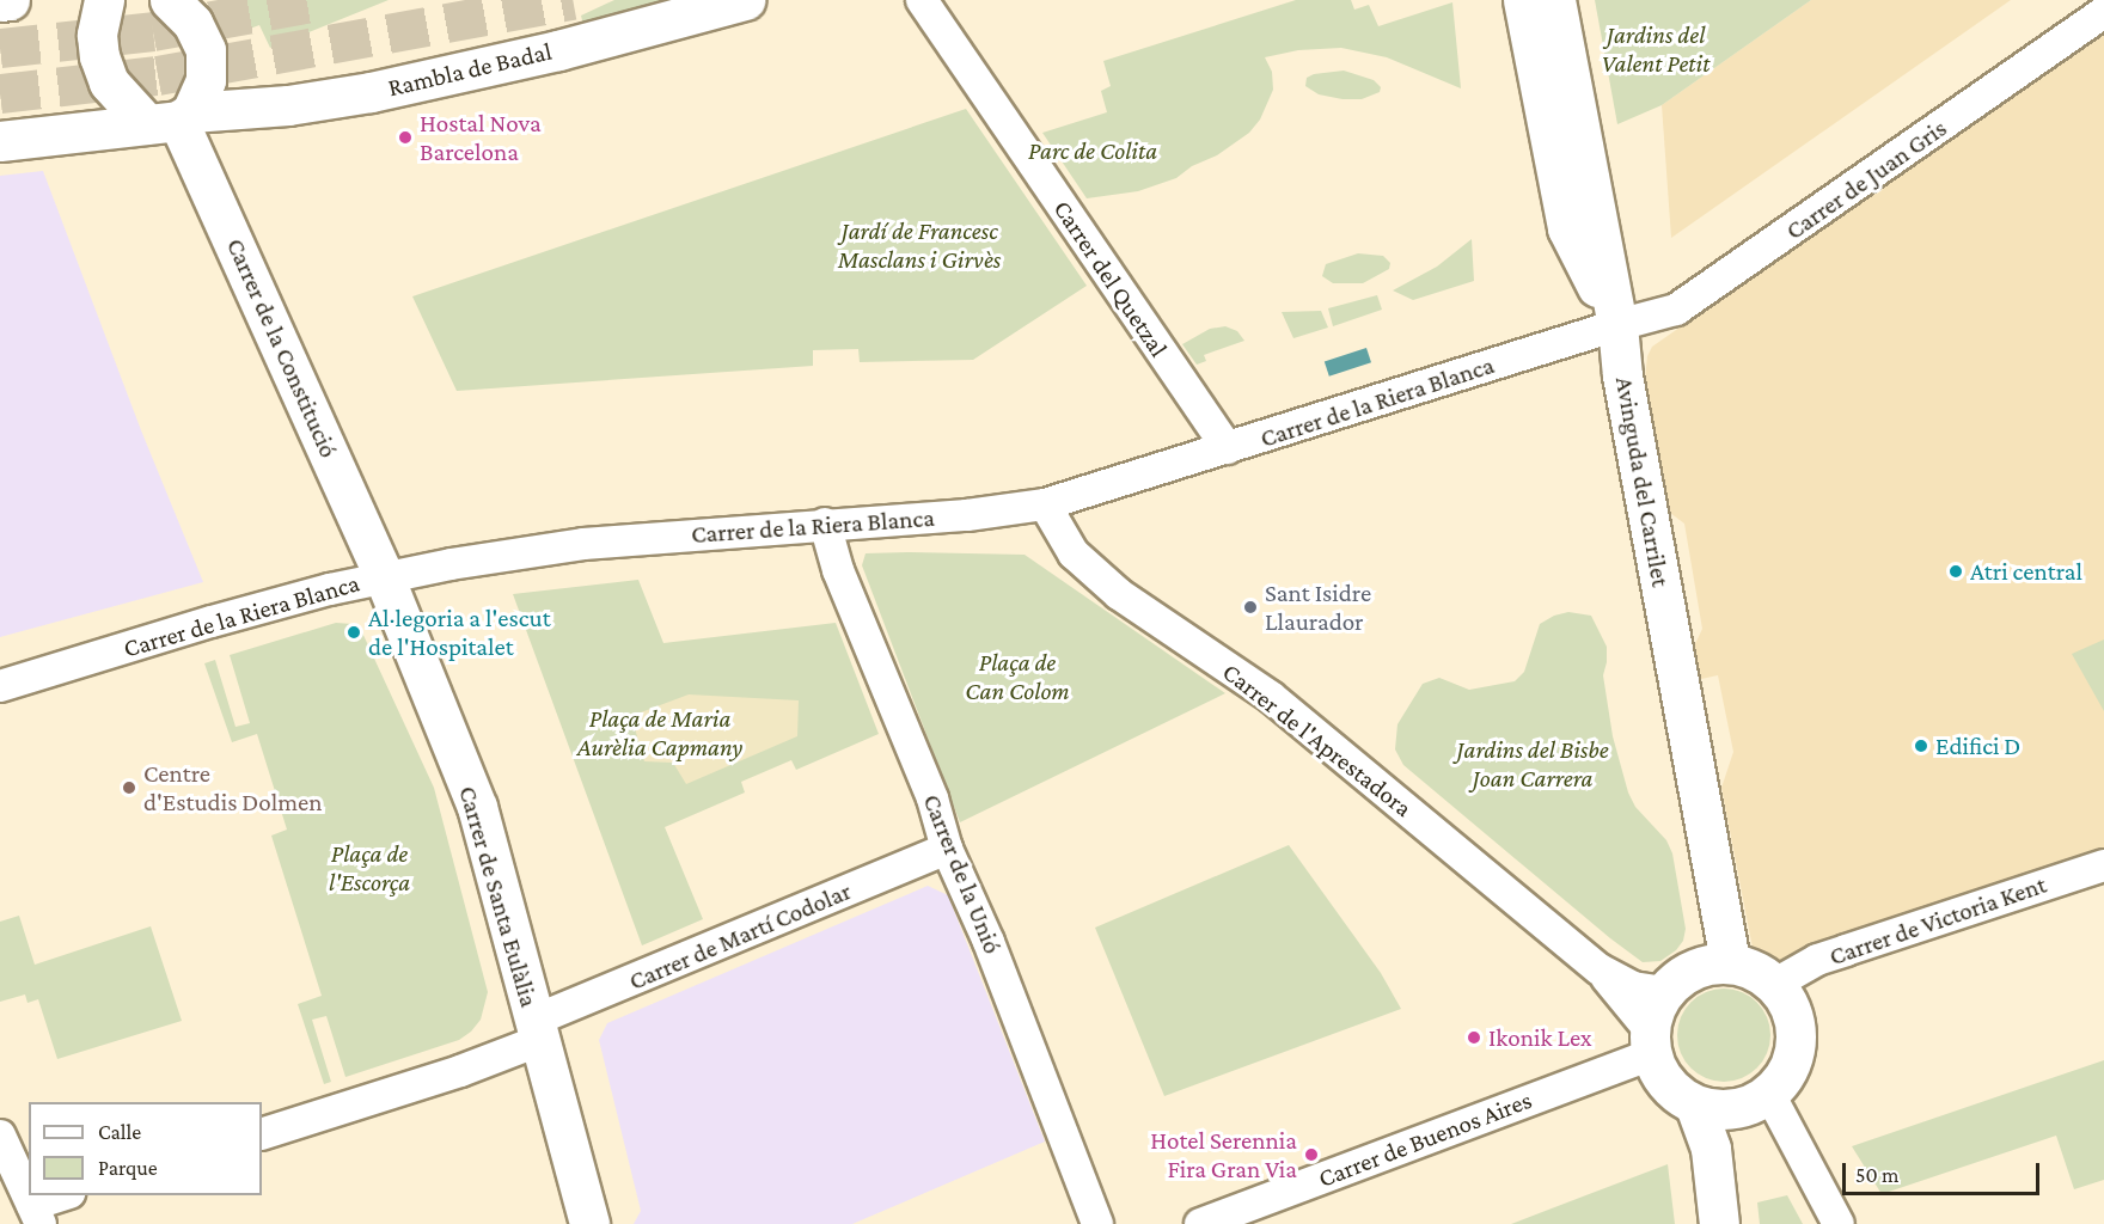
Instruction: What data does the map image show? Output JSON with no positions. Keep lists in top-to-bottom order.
{
  "streets": {
    "street": [
      "Rambla de Badal",
      "Carrer de Juan Gris",
      "Carrer del Quetzal",
      "Carrer de la Constitució",
      "Carrer de la Riera Blanca",
      "Avinguda del Carrilet",
      "Carrer de l'Aprestadora",
      "Carrer de la Unió",
      "Carrer de Santa Eulàlia",
      "Carrer de Victoria Kent",
      "Carrer de Martí Codolar",
      "Carrer de Buenos Aires"
    ]
  },
  "crossings": [
    ["Rambla de Badal", "Carrer de la Constitució"],
    ["Carrer de Juan Gris", "Carrer de la Riera Blanca"],
    ["Carrer de Juan Gris", "Avinguda del Carrilet"],
    ["Carrer del Quetzal", "Carrer de la Riera Blanca"],
    ["Carrer de la Constitució", "Carrer de la Riera Blanca"],
    ["Carrer de la Constitució", "Carrer de Santa Eulàlia"],
    ["Carrer de la Riera Blanca", "Avinguda del Carrilet"],
    ["Carrer de la Riera Blanca", "Carrer de l'Aprestadora"],
    ["Carrer de la Riera Blanca", "Carrer de la Unió"],
    ["Carrer de la Riera Blanca", "Carrer de Santa Eulàlia"],
    ["Avinguda del Carrilet", "Carrer de l'Aprestadora"],
    ["Avinguda del Carrilet", "Carrer de Victoria Kent"],
    ["Avinguda del Carrilet", "Carrer de Buenos Aires"],
    ["Carrer de l'Aprestadora", "Carrer de Victoria Kent"],
    ["Carrer de l'Aprestadora", "Carrer de Buenos Aires"],
    ["Carrer de la Unió", "Carrer de Martí Codolar"],
    ["Carrer de Santa Eulàlia", "Carrer de Martí Codolar"],
    ["Carrer de Victoria Kent", "Carrer de Buenos Aires"]
  ],
  "parks": [
    "Jardins del Valent Petit",
    "Parc de Colita",
    "Jardí de Francesc Masclans i Girvès",
    "Plaça de Can Colom",
    "Plaça de Maria Aurèlia Capmany",
    "Jardins del Bisbe Joan Carrera",
    "Plaça de l'Escorça"
  ],
  "places": [
    "Hostal Nova Barcelona",
    "Atri central",
    "Sant Isidre Llaurador",
    "Al·legoria a l'escut de l'Hospitalet",
    "Edifici D",
    "Centre d'Estudis Dolmen",
    "Ikonik Lex",
    "Hotel Serennia Fira Gran Via"
  ],
  "legend": ["Calle", "Parque"],
  "scale_bar": "50 m"
}
